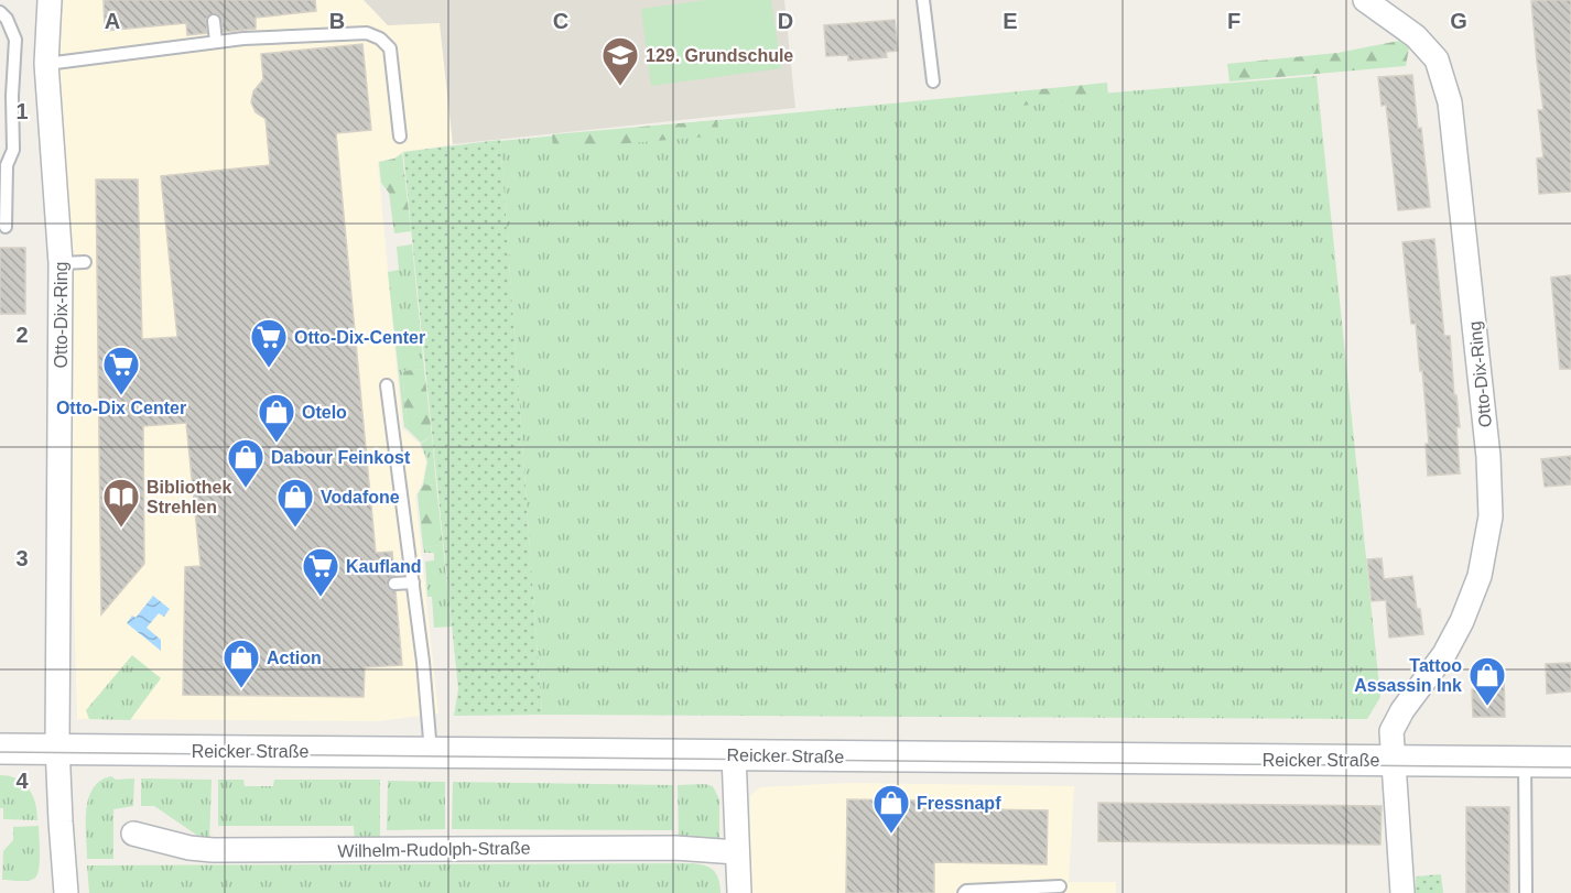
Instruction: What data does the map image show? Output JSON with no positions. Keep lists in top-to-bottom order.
{
  "streets": {
    "street": ["Otto-Dix-Ring", "Reicker Straße", "Wilhelm-Rudolph-Straße"]
  },
  "crossings": [
    ["Otto-Dix-Ring", "Reicker Straße"]
  ],
  "places": {
    "school or university": ["129. Grundschule"],
    "supermarket": ["Otto-Dix-Center", "Otto-Dix Center", "Kaufland"],
    "shop": [
      "Otelo",
      "Dabour Feinkost",
      "Vodafone",
      "Action",
      "Tattoo Assassin Ink",
      "Fressnapf"
    ],
    "library": ["Bibliothek Strehlen"]
  },
  "grid": {
    "columns": [
      "A",
      "B",
      "C",
      "D",
      "E",
      "F",
      "G"
    ],
    "rows": [
      "1",
      "2",
      "3",
      "4"
    ]
  }
}
